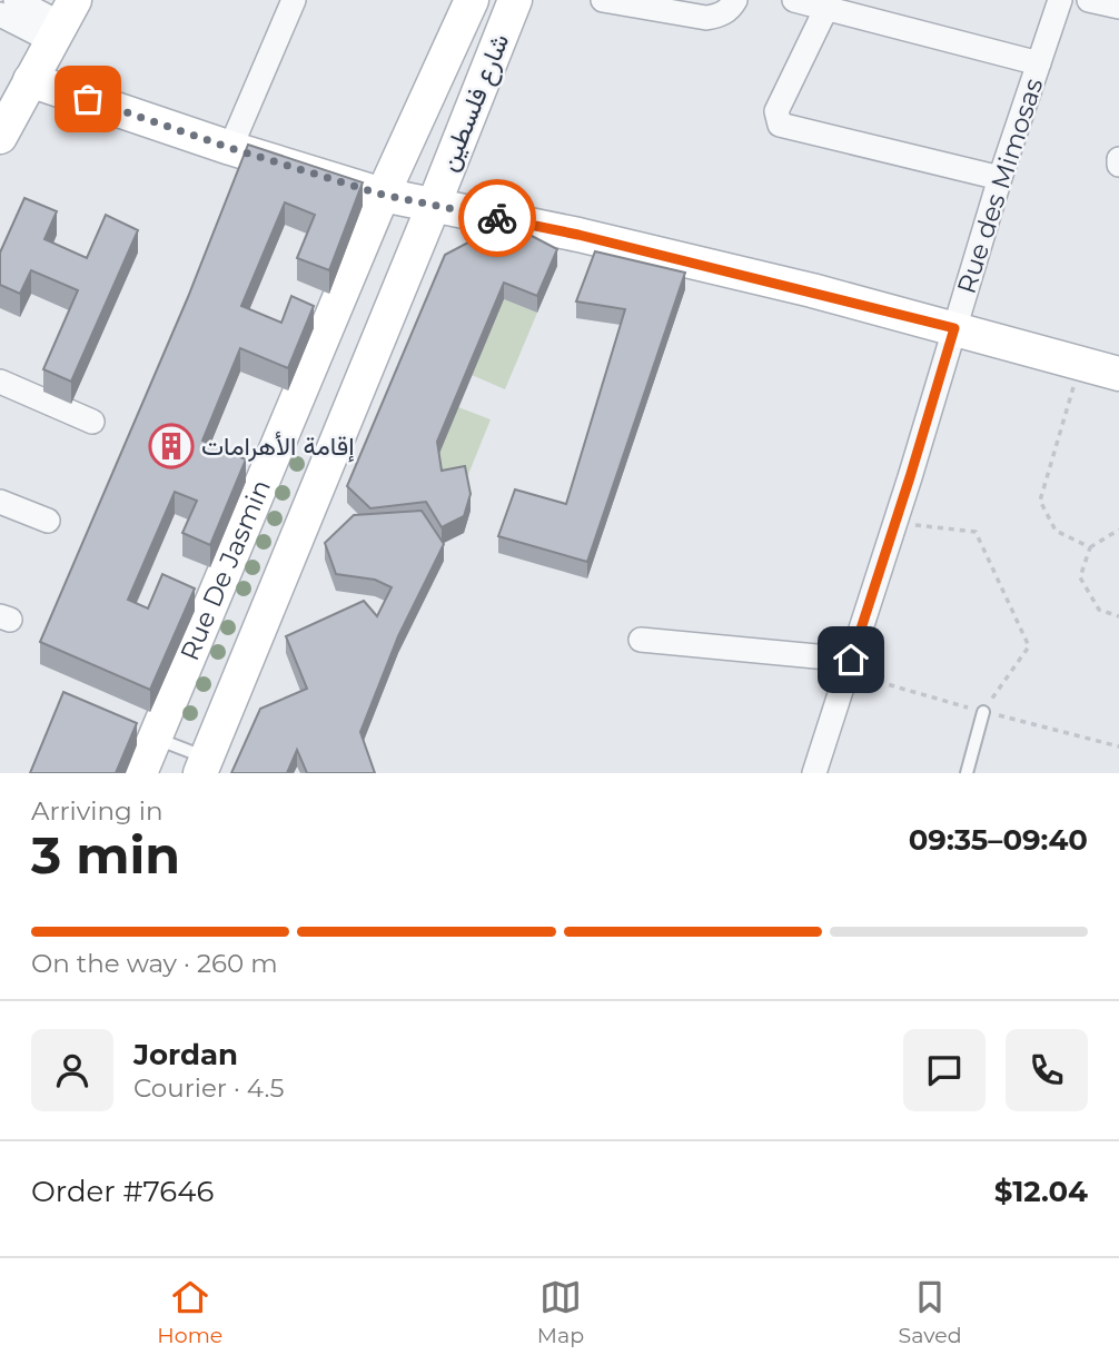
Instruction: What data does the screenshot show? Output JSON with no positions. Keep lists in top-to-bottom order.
{
  "streets": {
    "street": ["شارع فلسطين", "Rue des Mimosas", "Rue De Jasmin"]
  },
  "crossings": [
    ["شارع فلسطين", "Rue De Jasmin"]
  ],
  "places": {
    "building": ["إقامة الأهرامات"]
  },
  "page": {
    "heading": ["3 min", "Arriving in", "09:35–09:40"],
    "panel": [
      "Jordan",
      "Courier · 4.5",
      "Order #7646",
      "$12.04"
    ],
    "bar": "On the way · 260 m",
    "tabs": ["Home", "Map", "Saved"]
  }
}
